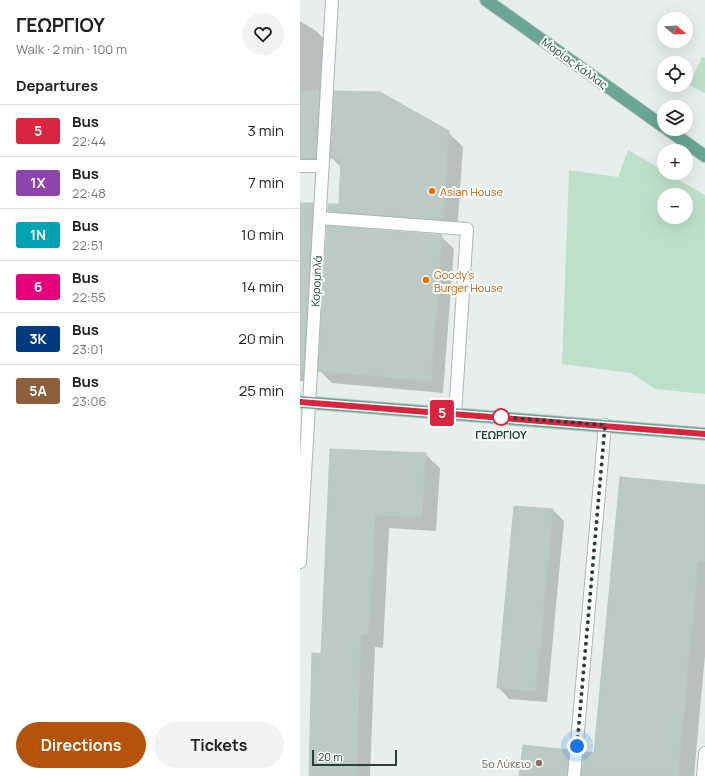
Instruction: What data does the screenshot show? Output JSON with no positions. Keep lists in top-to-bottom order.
{
  "streets": {
    "main road": ["Μαρίας Κάλλας"],
    "street": ["Κορομηλά"]
  },
  "places": [
    "Asian House",
    "Goody's Burger House",
    "ΓΕΩΡΓΙΟΥ",
    "5ο Λύκειο"
  ],
  "lines": ["bus line 5"],
  "scale_bar": "20 m",
  "north": "right",
  "page": {
    "heading": [
      ["ΓΕΩΡΓΙΟΥ", "Walk · 2 min · 100 m"],
      "Departures"
    ],
    "on_map": "5",
    "map_buttons": ["+", "−"],
    "list": [
      {
        "mark": "5",
        "name": "Bus",
        "note": "22:44",
        "value": "3 min"
      },
      {
        "mark": "1Χ",
        "name": "Bus",
        "note": "22:48",
        "value": "7 min"
      },
      {
        "mark": "1Ν",
        "name": "Bus",
        "note": "22:51",
        "value": "10 min"
      },
      {
        "mark": "6",
        "name": "Bus",
        "note": "22:55",
        "value": "14 min"
      },
      {
        "mark": "3Κ",
        "name": "Bus",
        "note": "23:01",
        "value": "20 min"
      },
      {
        "mark": "5Α",
        "name": "Bus",
        "note": "23:06",
        "value": "25 min"
      }
    ],
    "buttons": ["Directions", "Tickets"],
    "scale": "20 m"
  }
}
